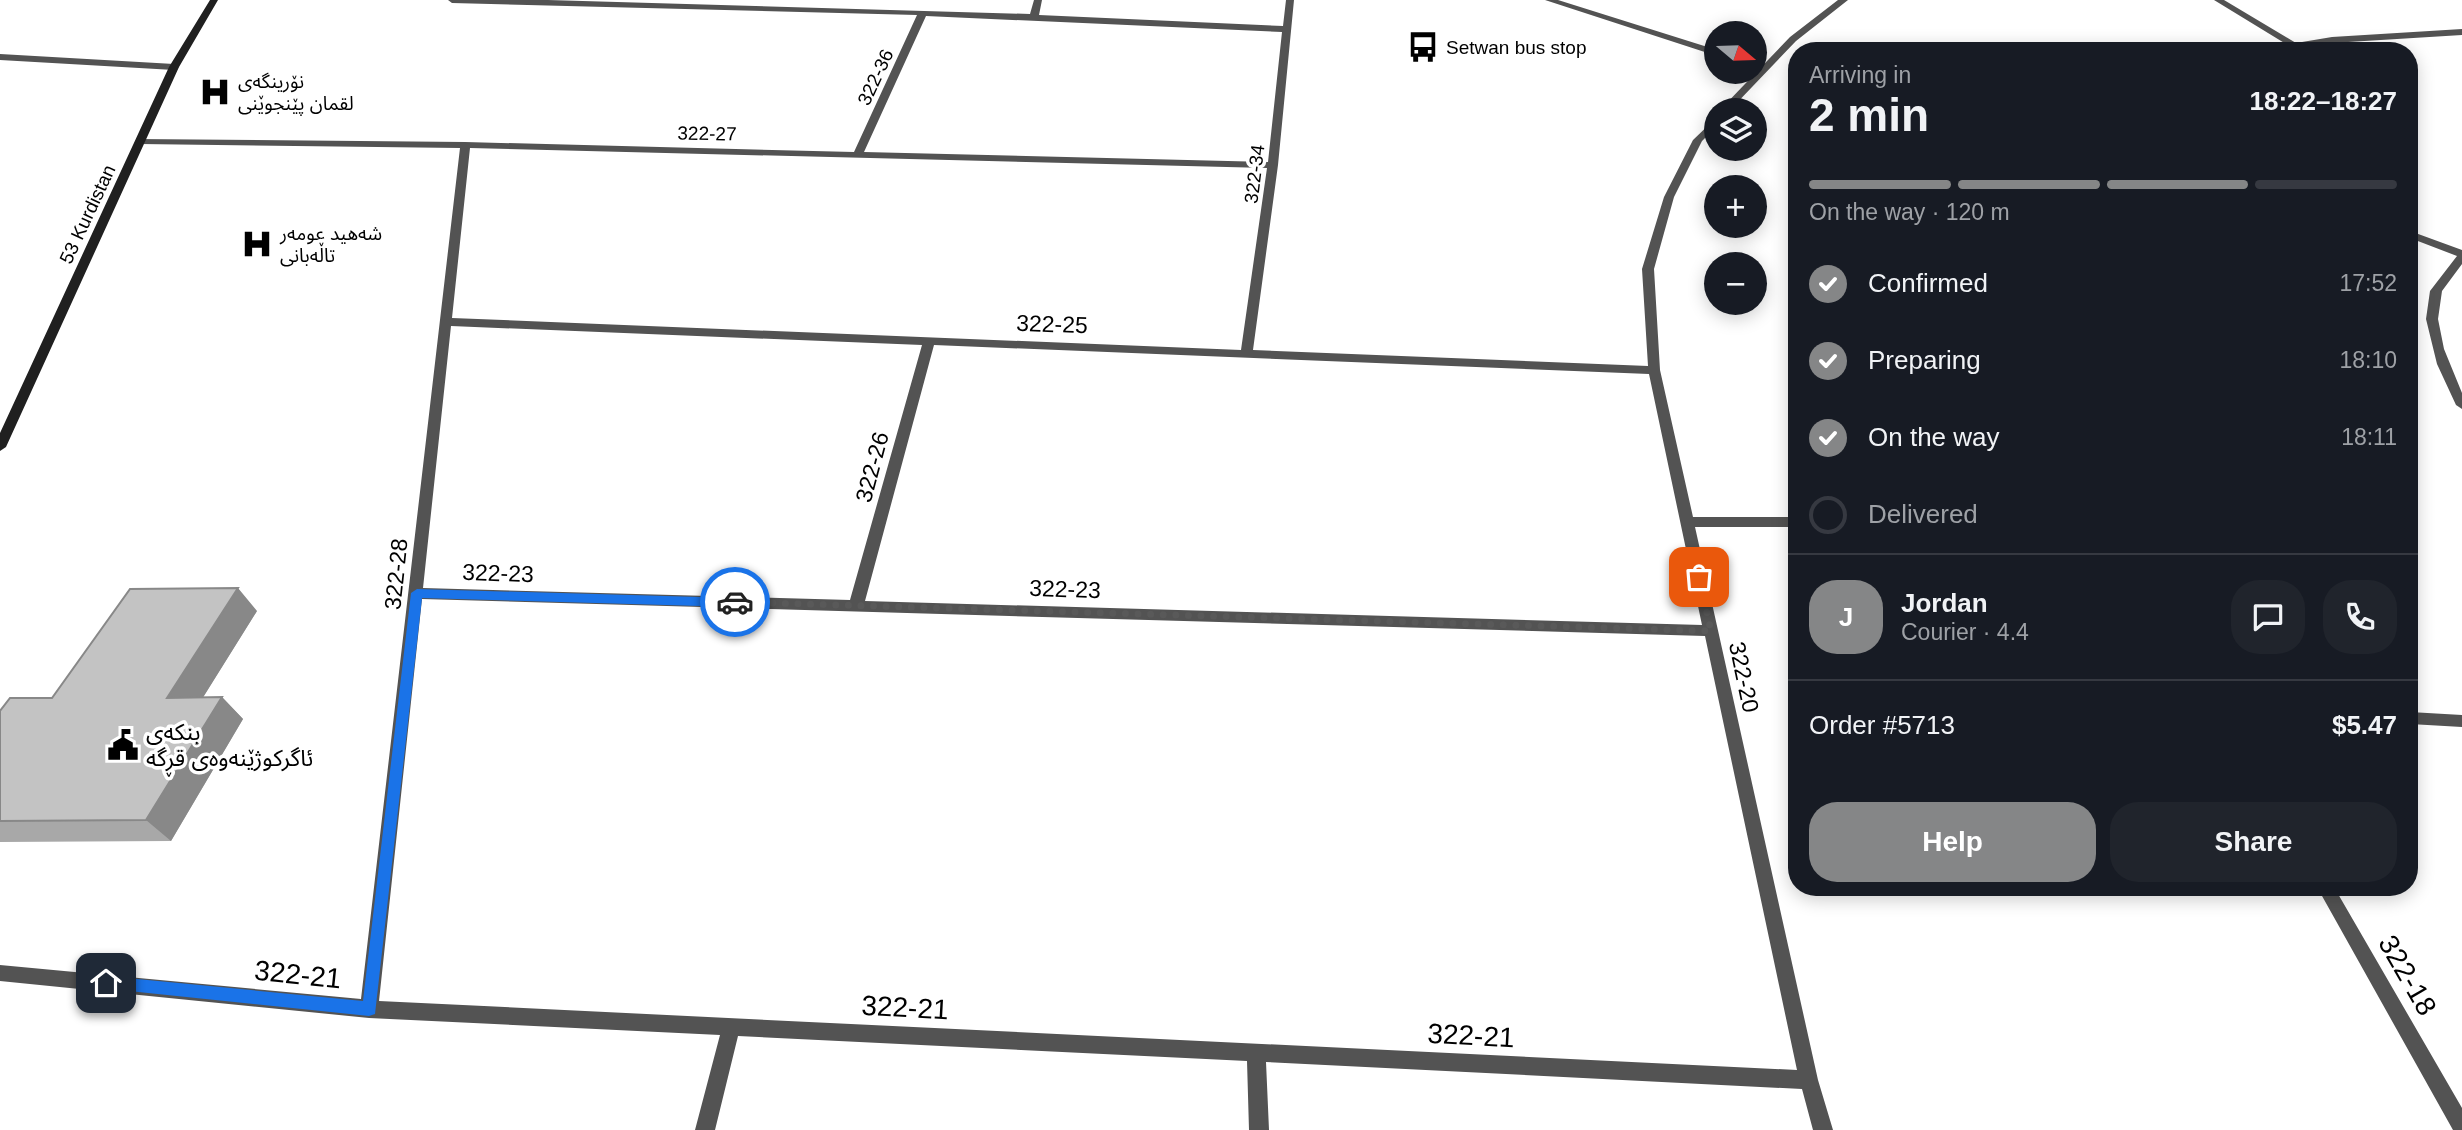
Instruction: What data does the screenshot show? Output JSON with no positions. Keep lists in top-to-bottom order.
{
  "streets": {
    "main road": ["53 Kurdistan"],
    "street": [
      "322-36",
      "322-27",
      "322-34",
      "322-25",
      "322-26",
      "322-23",
      "322-28",
      "322-20",
      "322-21",
      "322-18"
    ]
  },
  "crossings": [
    ["322-36", "322-27"],
    ["322-27", "322-34"],
    ["322-27", "53 Kurdistan"],
    ["322-27", "322-28"],
    ["322-34", "322-25"],
    ["322-25", "322-26"],
    ["322-25", "322-28"],
    ["322-25", "322-20"],
    ["322-26", "322-23"],
    ["322-23", "322-28"],
    ["322-23", "322-20"],
    ["322-28", "322-21"],
    ["322-20", "322-21"]
  ],
  "places": {
    "bus stop": ["Setwan bus stop"],
    "hospital": ["نۆرینگەی لقمان پێنجوێنی", "شەهید عومەر تاڵەبانی"],
    "public building": ["بنکەی ئاگرکوژێنەوەی قڕگە"]
  },
  "north": "right",
  "page": {
    "map_buttons": ["+", "−"],
    "heading": ["2 min", "Arriving in", "18:22–18:27"],
    "panel": [
      "Jordan",
      "Courier · 4.4",
      "Order #5713",
      "$5.47"
    ],
    "bar": "On the way · 120 m",
    "list": [
      ["Confirmed", "17:52"],
      ["Preparing", "18:10"],
      ["On the way", "18:11"],
      "Delivered"
    ],
    "round": "J",
    "buttons": ["Help", "Share"]
  }
}
